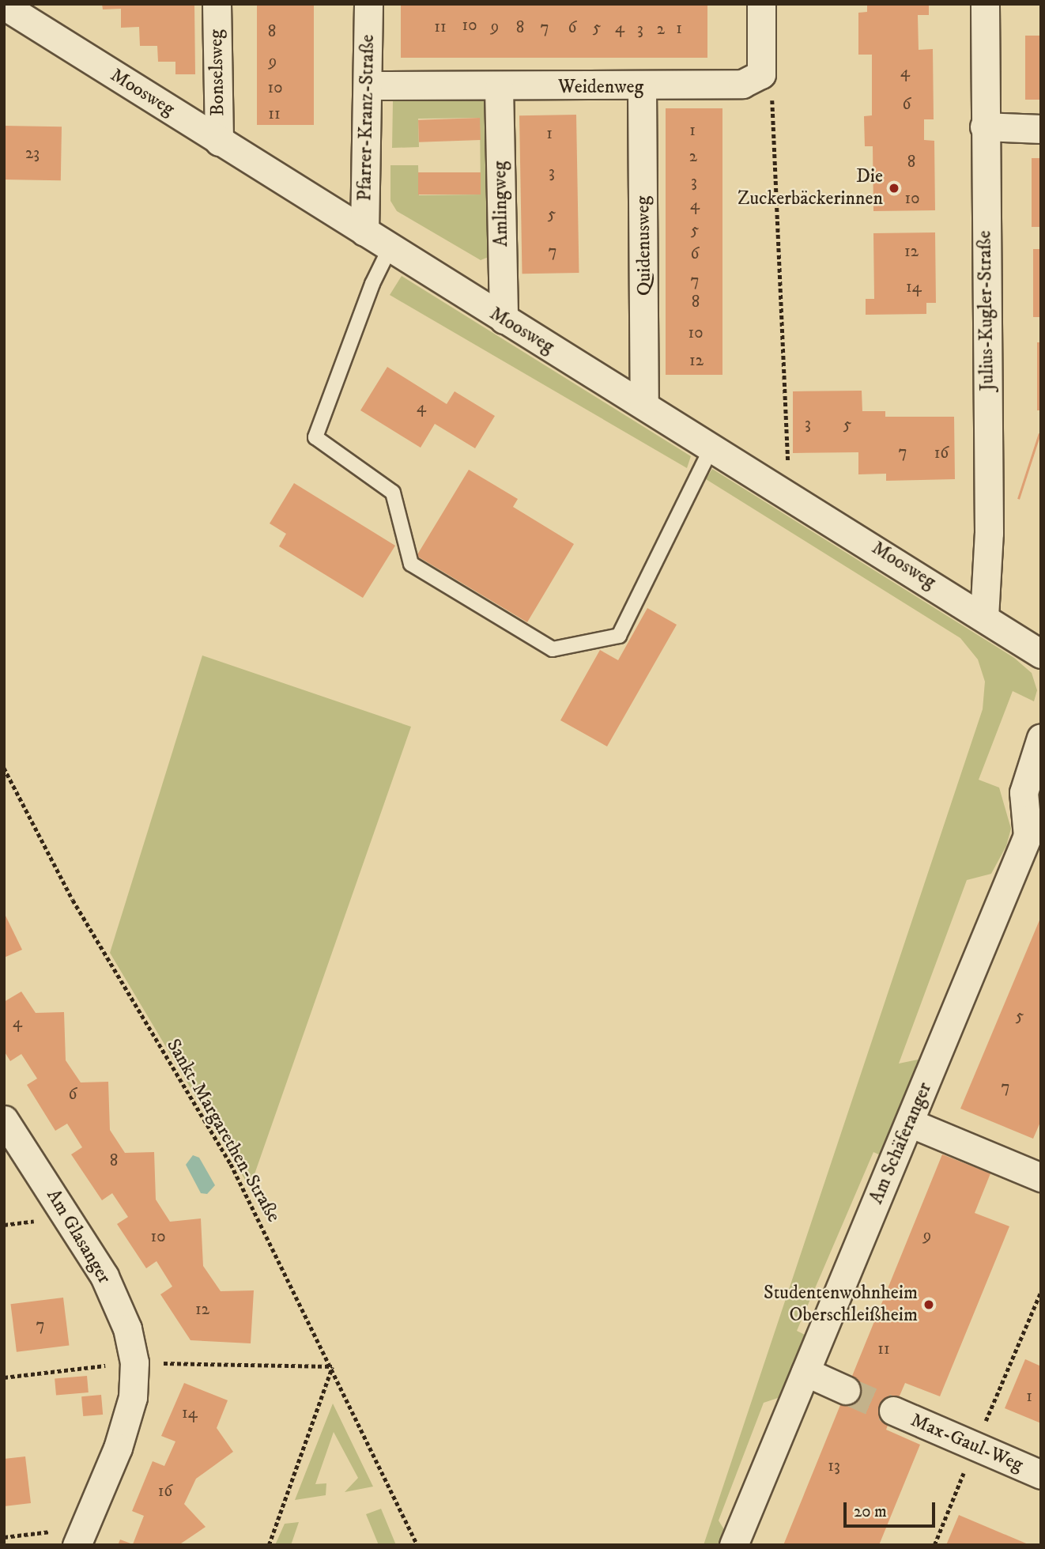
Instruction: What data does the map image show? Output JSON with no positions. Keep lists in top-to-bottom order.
{
  "streets": {
    "street": [
      "Bonselsweg",
      "Weidenweg",
      "Moosweg",
      "Pfarrer-Kranz-Straße",
      "Amlingweg",
      "Quidenusweg",
      "Julius-Kugler-Straße",
      "Am Schäferanger",
      "Am Glasanger",
      "Max-Gaul-Weg"
    ],
    "path": ["Sankt-Margarethen-Straße"]
  },
  "crossings": [
    ["Bonselsweg", "Moosweg"],
    ["Weidenweg", "Pfarrer-Kranz-Straße"],
    ["Weidenweg", "Amlingweg"],
    ["Weidenweg", "Quidenusweg"],
    ["Moosweg", "Pfarrer-Kranz-Straße"],
    ["Moosweg", "Amlingweg"],
    ["Moosweg", "Quidenusweg"],
    ["Moosweg", "Julius-Kugler-Straße"]
  ],
  "places": ["Die Zuckerbäckerinnen", "Studentenwohnheim Oberschleißheim"],
  "house_numbers": [
    "10",
    "11",
    "9",
    "8",
    "7",
    "6",
    "5",
    "4",
    "1",
    "3",
    "2",
    "8",
    "9",
    "4",
    "10",
    "6",
    "11",
    "1",
    "1",
    "23",
    "2",
    "8",
    "3",
    "3",
    "10",
    "4",
    "5",
    "5",
    "7",
    "12",
    "6",
    "7",
    "14",
    "8",
    "10",
    "12",
    "4",
    "3",
    "5",
    "7",
    "16",
    "5",
    "4",
    "7",
    "6",
    "8",
    "9",
    "10",
    "12",
    "7",
    "11",
    "1",
    "14",
    "13",
    "16"
  ],
  "scale_bar": "20 m"
}
